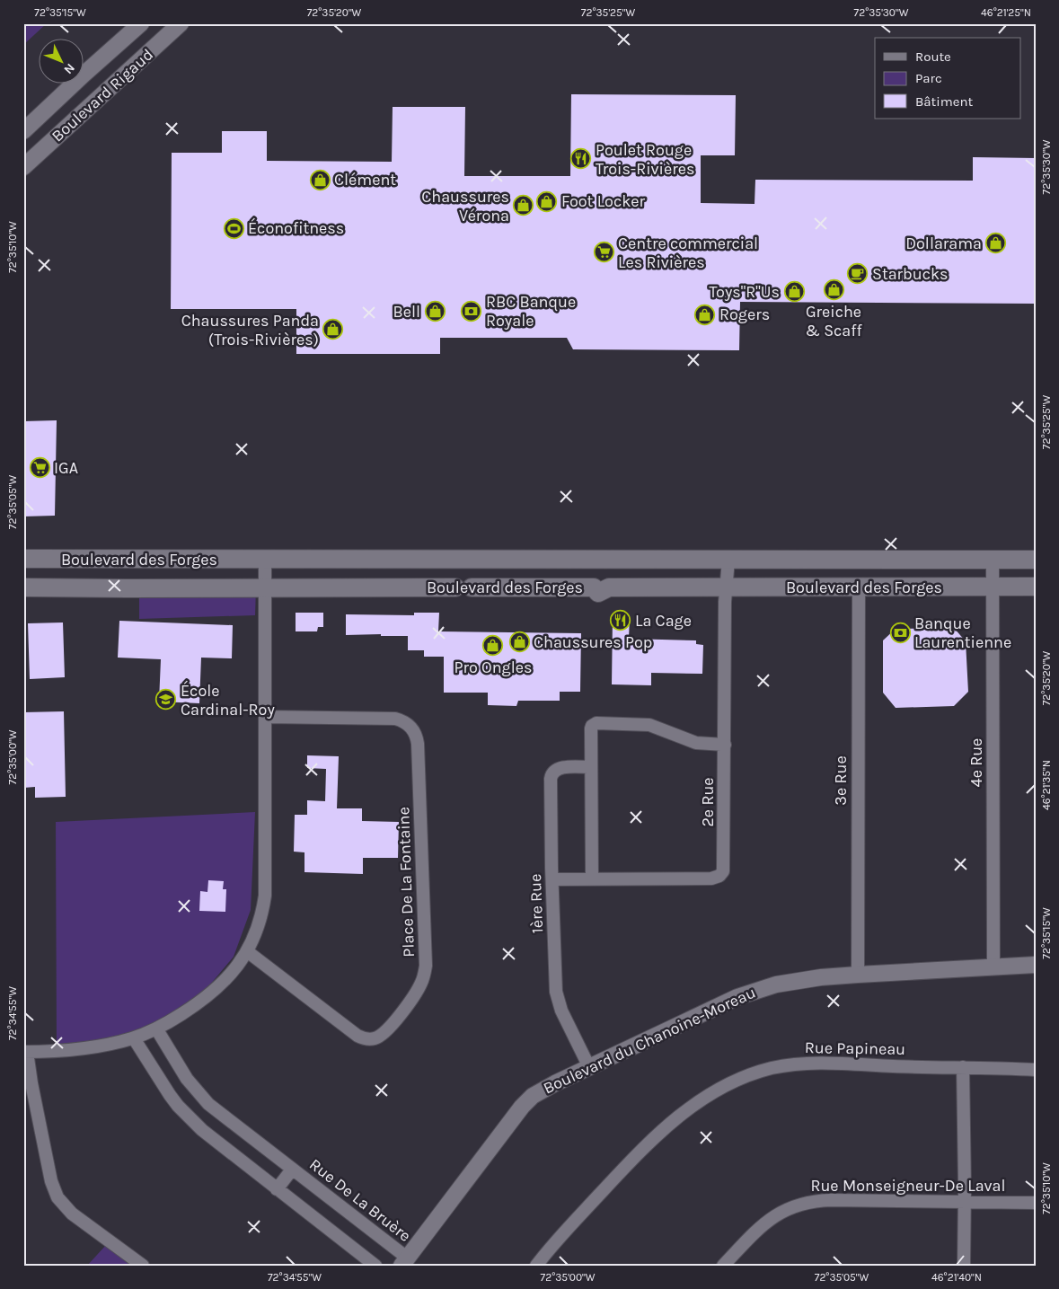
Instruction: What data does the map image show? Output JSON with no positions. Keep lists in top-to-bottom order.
{
  "streets": {
    "main road": ["Boulevard des Forges"],
    "street": [
      "Boulevard Rigaud",
      "4e Rue",
      "3e Rue",
      "2e Rue",
      "Place De La Fontaine",
      "1ère Rue",
      "Boulevard du Chanoine-Moreau",
      "Rue Papineau",
      "Rue Monseigneur-De Laval",
      "Rue De La Bruère"
    ]
  },
  "crossings": [
    ["Boulevard des Forges", "4e Rue"],
    ["Boulevard des Forges", "3e Rue"],
    ["Boulevard des Forges", "2e Rue"],
    ["4e Rue", "Boulevard du Chanoine-Moreau"],
    ["3e Rue", "Boulevard du Chanoine-Moreau"],
    ["2e Rue", "1ère Rue"],
    ["1ère Rue", "Boulevard du Chanoine-Moreau"],
    ["Boulevard du Chanoine-Moreau", "Rue De La Bruère"]
  ],
  "places": {
    "restaurant": ["Poulet Rouge Trois-Rivières", "La Cage"],
    "shop": [
      "Clément",
      "Foot Locker",
      "Chaussures Vérona",
      "Dollarama",
      "Greiche & Scaff",
      "Toys\"R\"Us",
      "Bell",
      "Rogers",
      "Chaussures Panda (Trois-Rivières)",
      "Chaussures Pop",
      "Pro Ongles"
    ],
    "sports": ["Éconofitness"],
    "supermarket": ["Centre commercial Les Rivières", "IGA"],
    "cafe": ["Starbucks"],
    "bank": ["RBC Banque Royale", "Banque Laurentienne"],
    "school or university": ["École Cardinal-Roy"]
  },
  "legend": ["Route", "Parc", "Bâtiment"],
  "north": "bottom right",
  "coordinates": [
    "72°35'15\"W",
    "72°35'20\"W",
    "72°35'25\"W",
    "72°35'30\"W",
    "46°21'25\"N",
    "72°35'10\"W",
    "72°35'05\"W",
    "72°35'00\"W",
    "46°21'35\"N",
    "72°34'55\"W",
    "46°21'40\"N"
  ]
}
